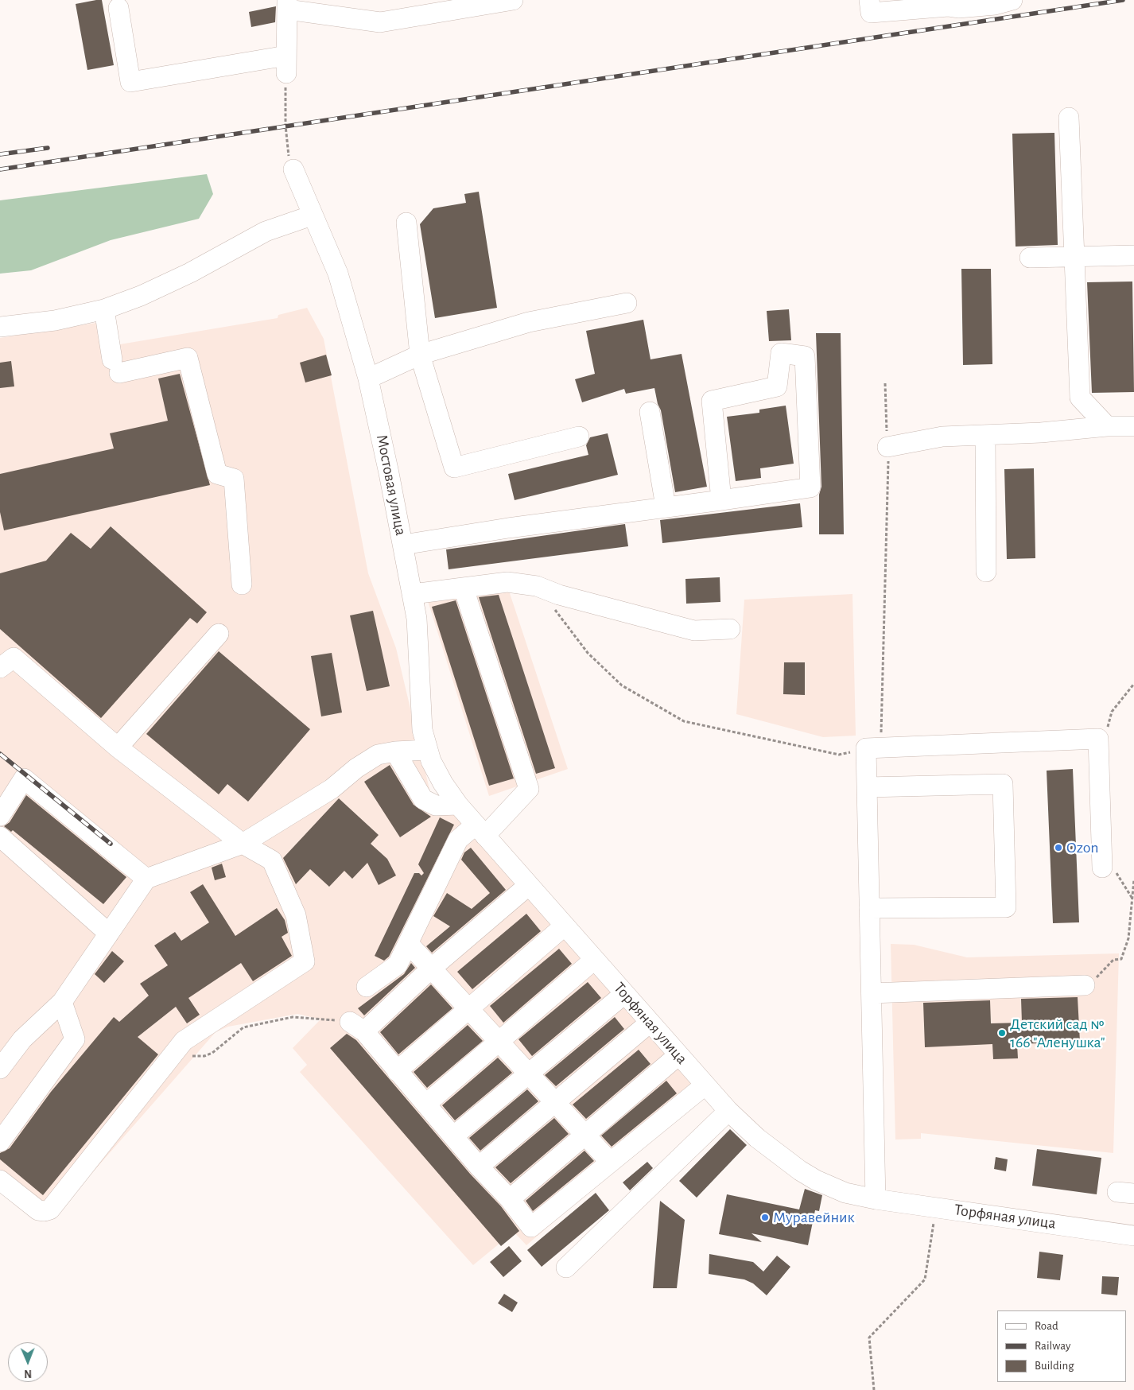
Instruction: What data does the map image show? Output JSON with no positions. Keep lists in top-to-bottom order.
{
  "streets": {
    "street": ["Мостовая улица", "Торфяная улица"]
  },
  "crossings": [
    ["Мостовая улица", "Торфяная улица"]
  ],
  "places": ["Ozon", "Детский сад № 166 \"Аленушка\"", "Муравейник"],
  "legend": ["Road", "Railway", "Building"],
  "north": "bottom"
}
